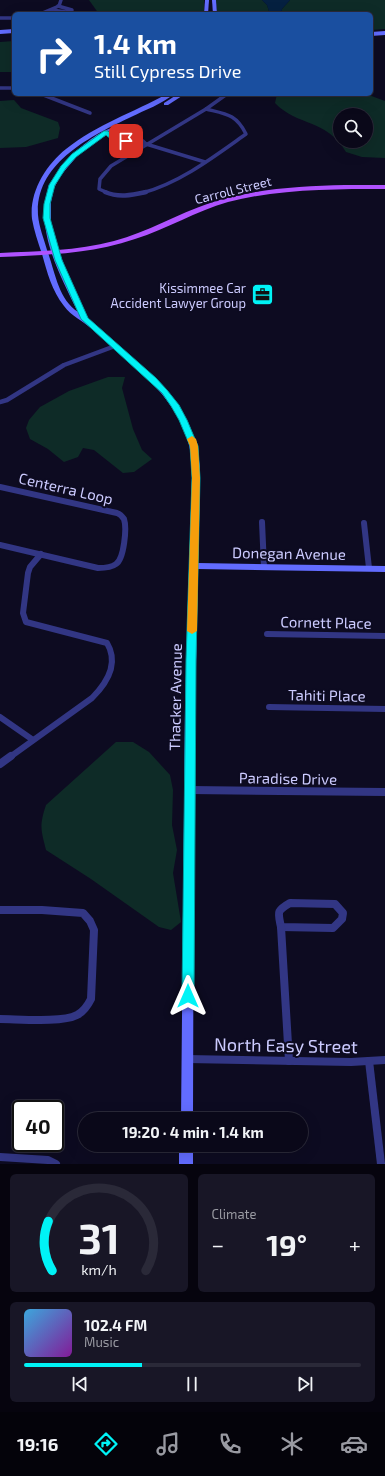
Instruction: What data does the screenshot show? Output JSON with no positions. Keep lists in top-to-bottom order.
{
  "streets": {
    "main road": ["Carroll Street"],
    "street": [
      "Centerra Loop",
      "Donegan Avenue",
      "Cornett Place",
      "Tahiti Place",
      "Thacker Avenue",
      "Paradise Drive",
      "North Easy Street"
    ]
  },
  "crossings": [
    ["Carroll Street", "Thacker Avenue"],
    ["Donegan Avenue", "Thacker Avenue"],
    ["Thacker Avenue", "Paradise Drive"],
    ["Thacker Avenue", "North Easy Street"]
  ],
  "places": {
    "office": ["Kissimmee Car Accident Lawyer Group"]
  },
  "page": {
    "turn": ["1.4 km", "Still Cypress Drive"],
    "limit": "40",
    "trip": "19:20 · 4 min · 1.4 km",
    "tile": "Climate",
    "heat": ["−", "19°", "+"],
    "song": ["102.4 FM", "Music"],
    "tabs": "19:16",
    "gauge": ["31", "km/h"]
  }
}
